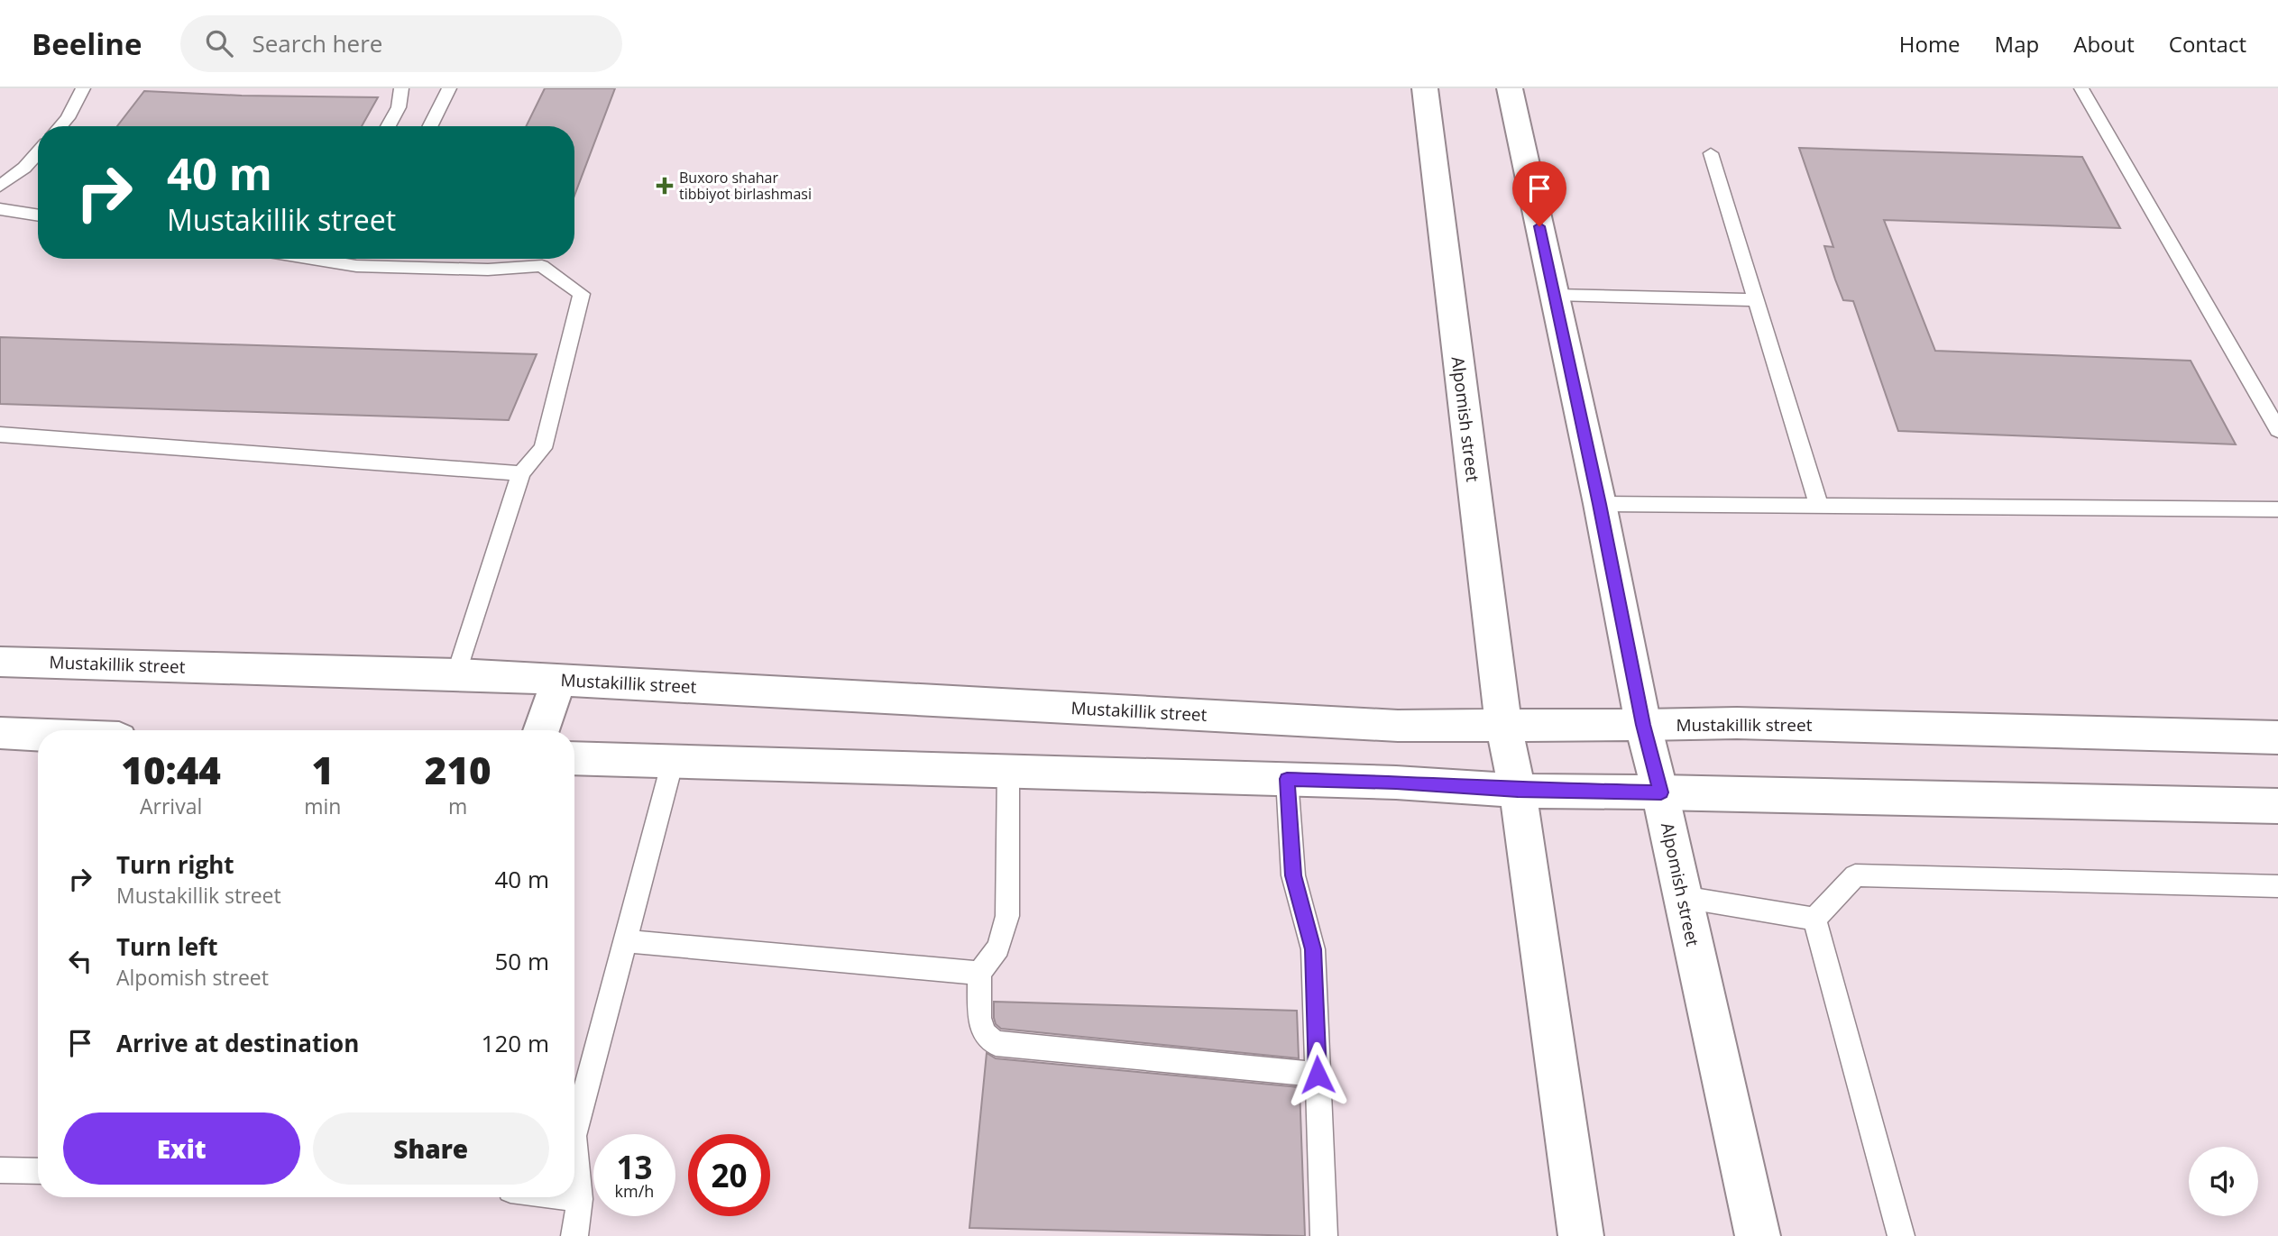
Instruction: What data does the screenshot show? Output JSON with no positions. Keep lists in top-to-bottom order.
{
  "streets": {
    "main road": ["Alpomish street", "Mustakillik street"]
  },
  "crossings": [
    ["Alpomish street", "Mustakillik street"]
  ],
  "places": {
    "health": ["Buxoro shahar tibbiyot birlashmasi"]
  },
  "page": {
    "header": "Beeline",
    "search": "Search here",
    "nav": [
      "Home",
      "Map",
      "About",
      "Contact"
    ],
    "turn": ["40 m", "Mustakillik street"],
    "eta": [
      "10:44",
      "Arrival",
      "1",
      "min",
      "210",
      "m"
    ],
    "list": [
      {
        "name": "Turn right",
        "note": "Mustakillik street",
        "value": "40 m"
      },
      {
        "name": "Turn left",
        "note": "Alpomish street",
        "value": "50 m"
      },
      {
        "name": "Arrive at destination",
        "value": "120 m"
      }
    ],
    "buttons": ["Exit", "Share"],
    "speed": "13 km/h",
    "limit": "20"
  }
}
